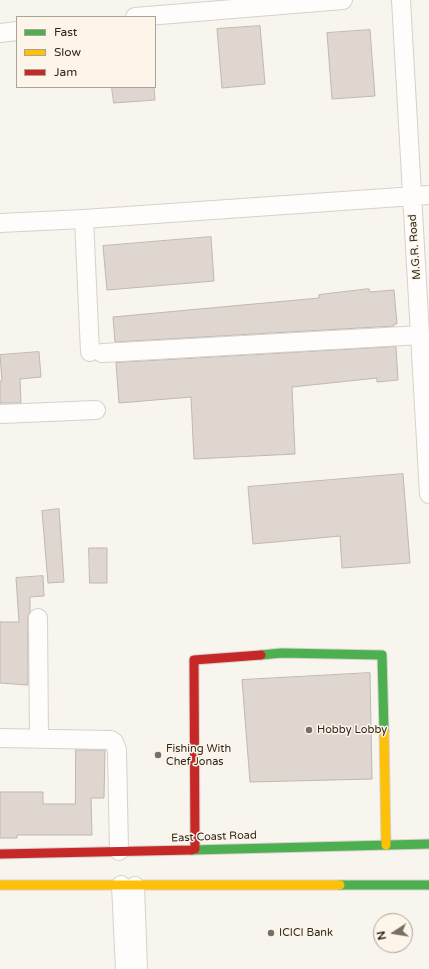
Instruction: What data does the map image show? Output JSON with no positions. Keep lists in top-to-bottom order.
{
  "streets": {
    "main road": ["East Coast Road"],
    "street": ["M.G.R. Road"]
  },
  "places": ["Hobby Lobby", "Fishing With Chef Jonas", "ICICI Bank"],
  "legend": ["Fast", "Slow", "Jam"],
  "north": "left"
}
